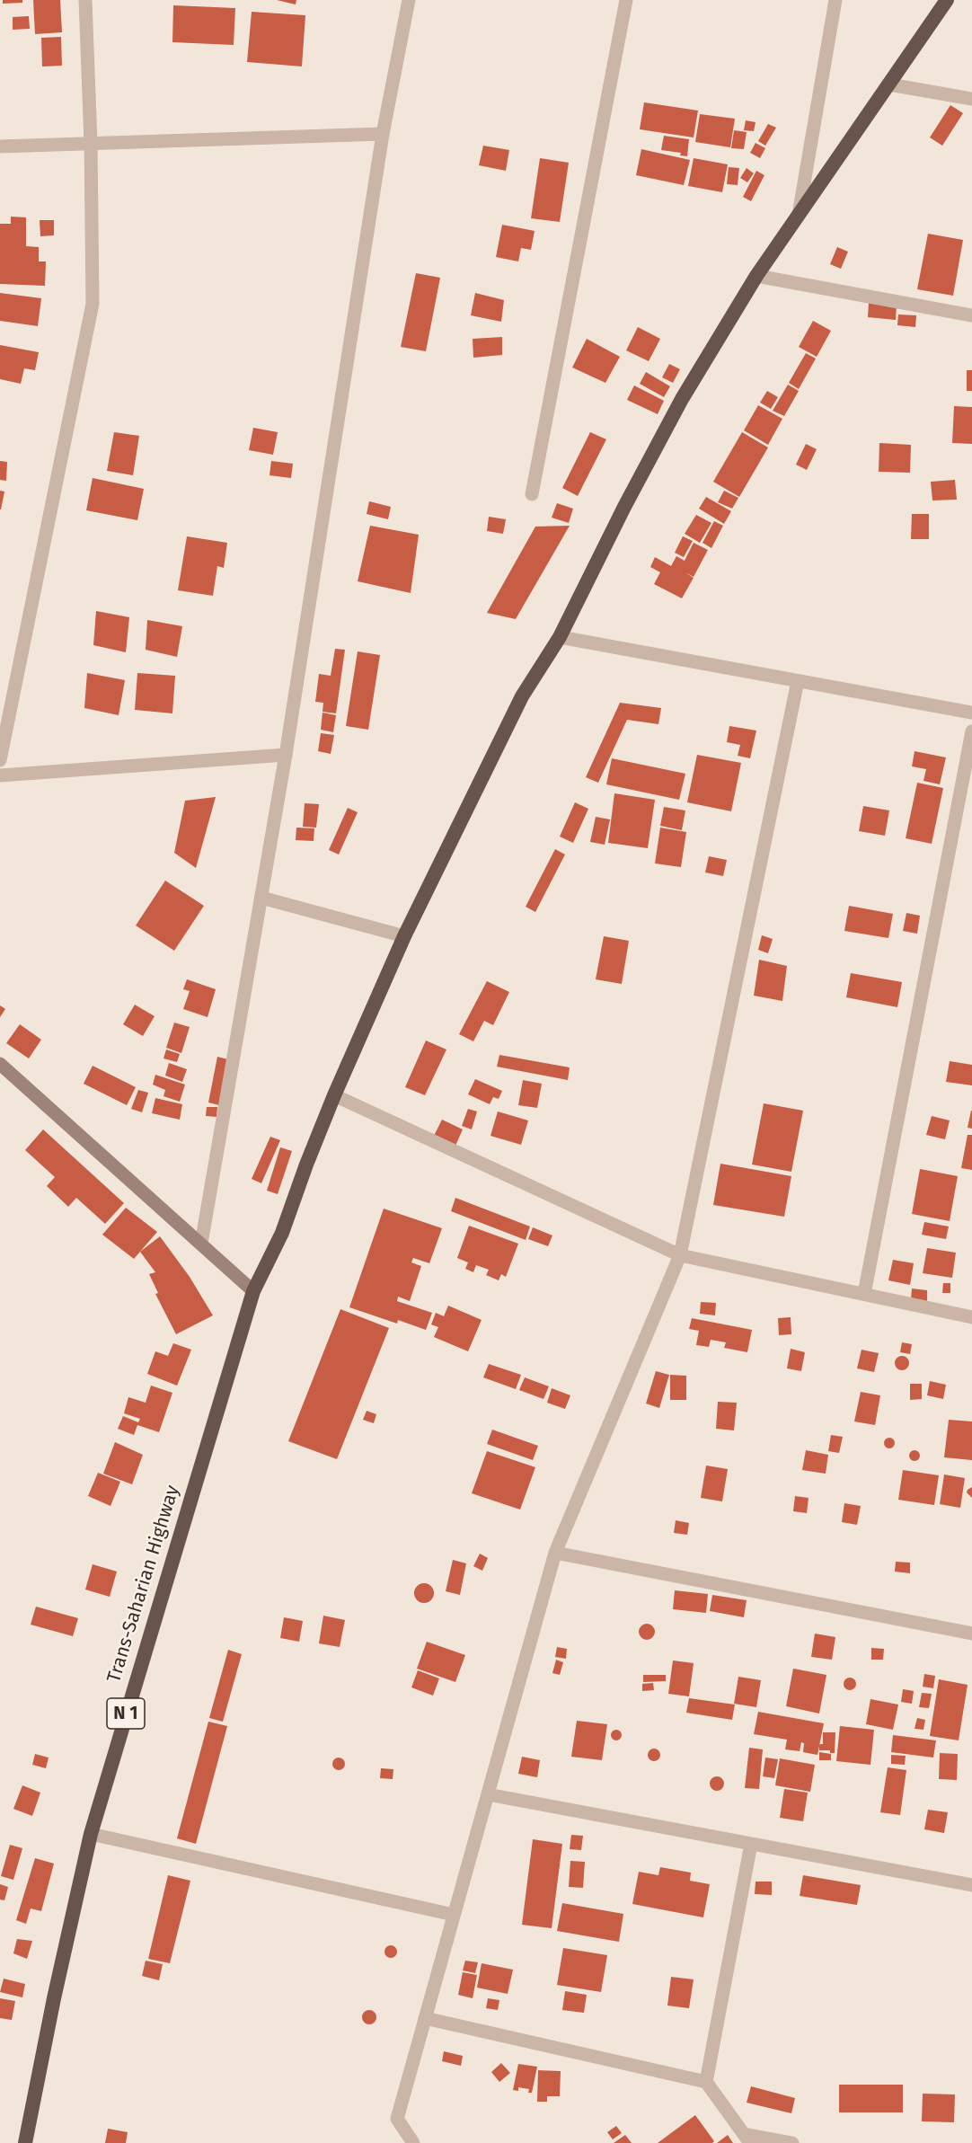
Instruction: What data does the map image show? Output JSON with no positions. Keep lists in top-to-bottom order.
{
  "streets": {
    "highway": ["Trans-Saharian Highway", "N 1"]
  }
}
